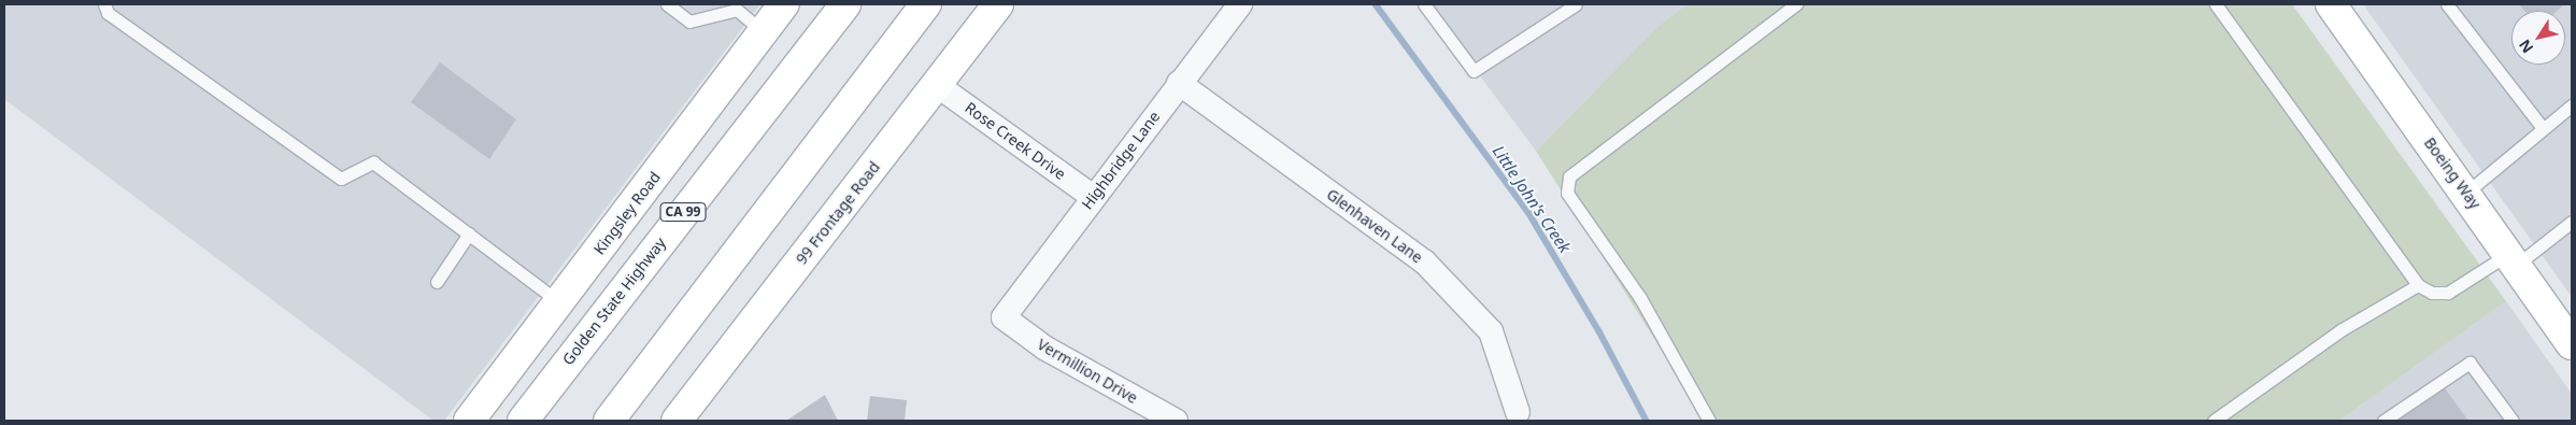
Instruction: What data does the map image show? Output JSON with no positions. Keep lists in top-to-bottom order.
{
  "streets": {
    "main road": [
      "Boeing Way",
      "CA 99",
      "Kingsley Road",
      "99 Frontage Road",
      "Golden State Highway"
    ],
    "street": [
      "Rose Creek Drive",
      "Highbridge Lane",
      "Glenhaven Lane",
      "Vermillion Drive"
    ]
  },
  "crossings": [
    ["Rose Creek Drive", "Highbridge Lane"],
    ["Rose Creek Drive", "99 Frontage Road"],
    ["Highbridge Lane", "Glenhaven Lane"],
    ["Highbridge Lane", "Vermillion Drive"]
  ],
  "water": ["Little John's Creek"],
  "north": "bottom left"
}
